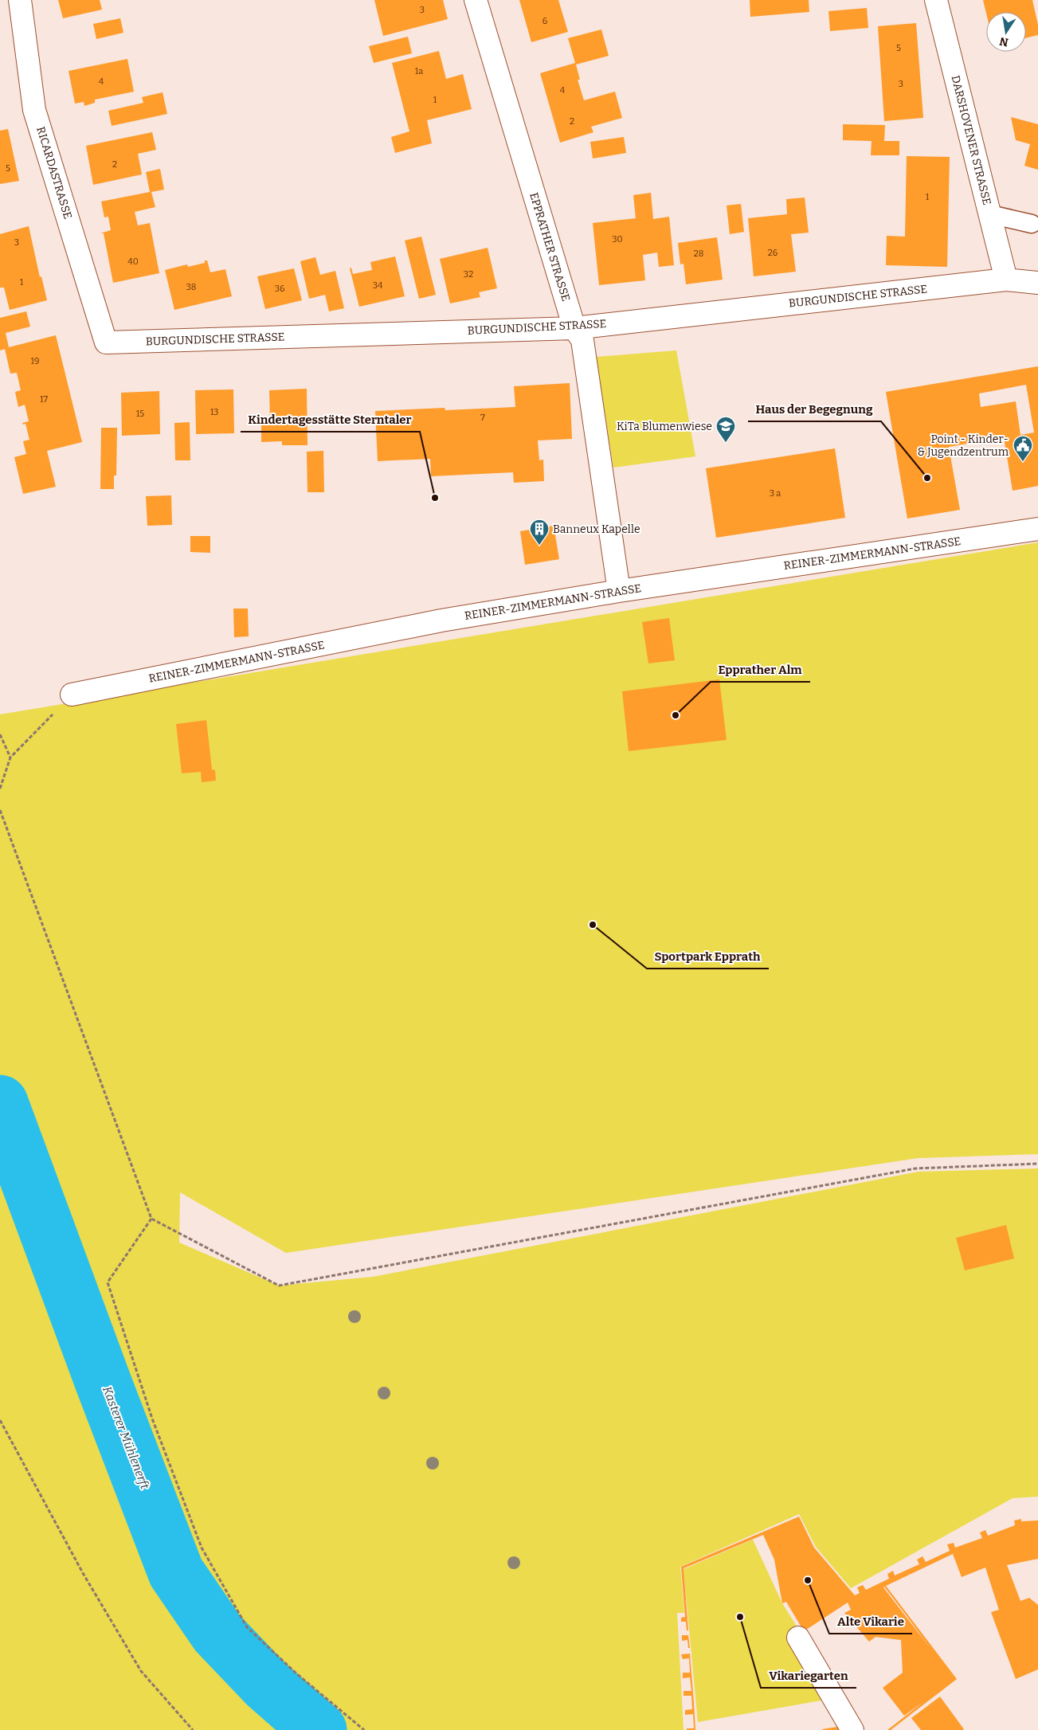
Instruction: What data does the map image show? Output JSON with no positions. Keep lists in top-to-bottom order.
{
  "streets": {
    "street": [
      "DARSHOVENER STRASSE",
      "RICARDASTRASSE",
      "EPPRATHER STRASSE",
      "BURGUNDISCHE STRASSE",
      "REINER-ZIMMERMANN-STRASSE"
    ]
  },
  "crossings": [
    ["DARSHOVENER STRASSE", "BURGUNDISCHE STRASSE"],
    ["RICARDASTRASSE", "BURGUNDISCHE STRASSE"],
    ["EPPRATHER STRASSE", "BURGUNDISCHE STRASSE"],
    ["EPPRATHER STRASSE", "REINER-ZIMMERMANN-STRASSE"]
  ],
  "water": ["Kasterer Mühlenerft"],
  "places": {
    "school or university": ["KiTa Blumenwiese"],
    "public building": ["Point - Kinder- & Jugendzentrum"],
    "other": [
      "Haus der Begegnung",
      "Kindertagesstätte Sterntaler",
      "Epprather Alm",
      "Sportpark Epprath",
      "Alte Vikarie",
      "Vikariegarten"
    ],
    "building": ["Banneux Kapelle"]
  },
  "house_numbers": [
    "3",
    "6",
    "5",
    "1a",
    "4",
    "3",
    "4",
    "1",
    "2",
    "2",
    "5",
    "1",
    "30",
    "3",
    "26",
    "28",
    "40",
    "32",
    "1",
    "34",
    "38",
    "36",
    "19",
    "17",
    "13",
    "15",
    "7",
    "3 a"
  ],
  "north": "bottom"
}
